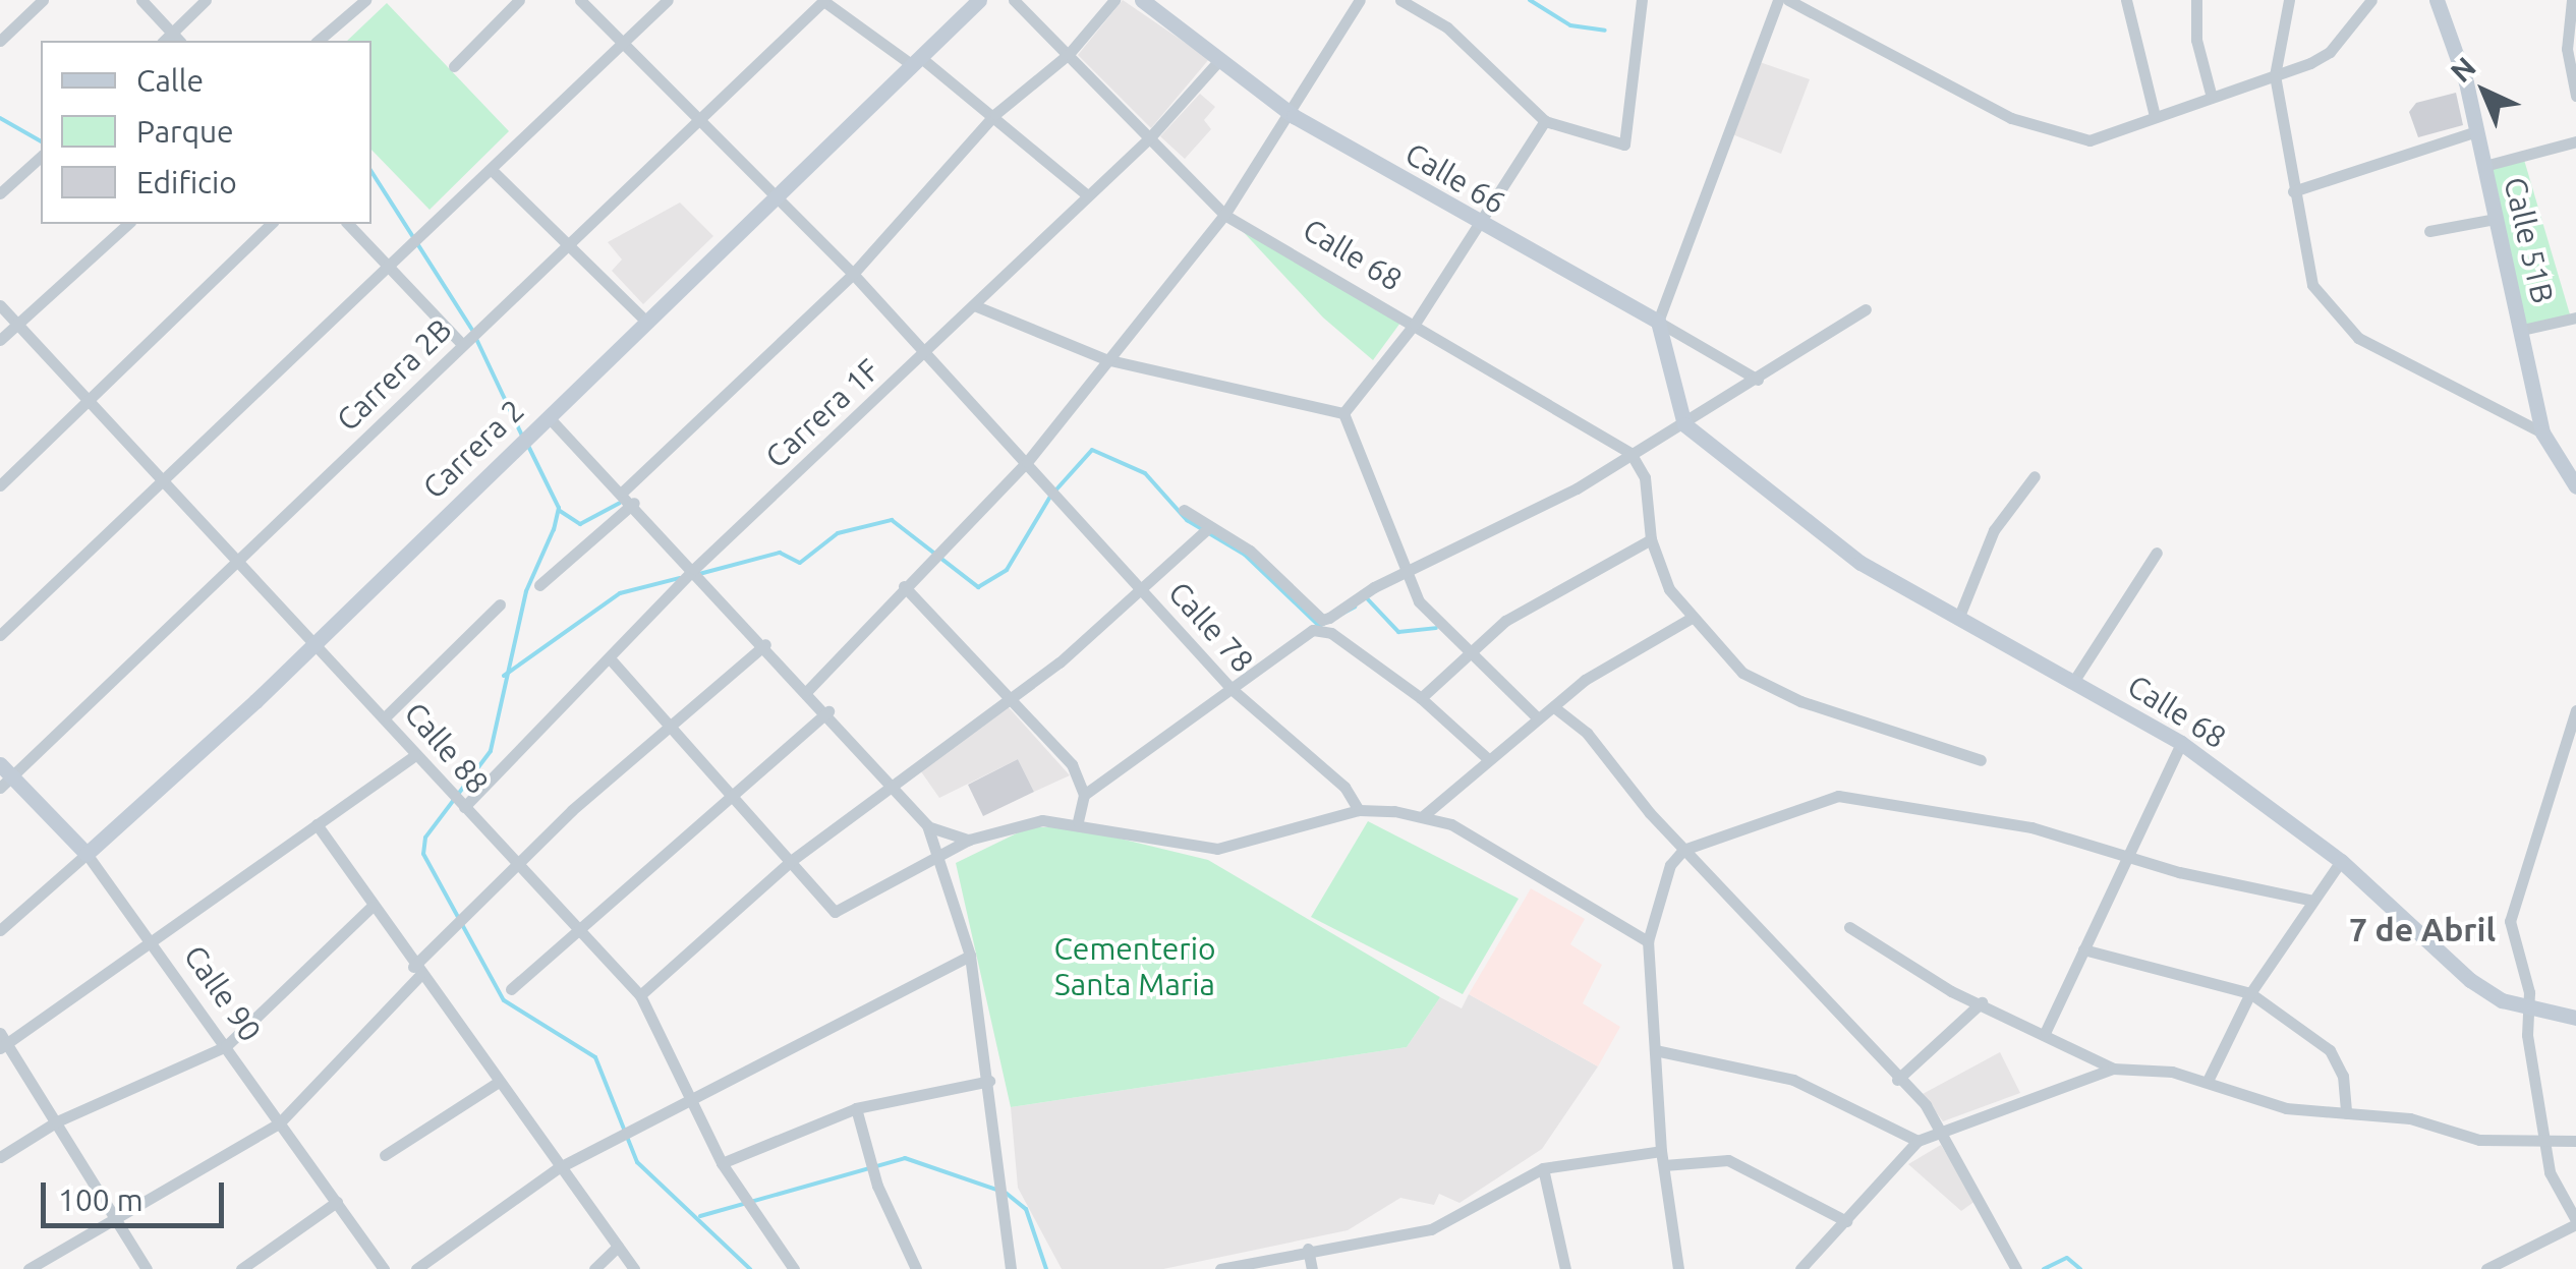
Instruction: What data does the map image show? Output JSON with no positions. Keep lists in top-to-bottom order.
{
  "streets": {
    "street": [
      "Calle 66",
      "Calle 51B",
      "Calle 68",
      "Carrera 2B",
      "Carrera 1F",
      "Carrera 2",
      "Calle 78",
      "Calle 88",
      "Calle 90"
    ]
  },
  "crossings": [
    ["Calle 66", "Carrera 1F"],
    ["Calle 68", "Carrera 1F"],
    ["Carrera 2B", "Calle 78"],
    ["Carrera 2B", "Calle 88"],
    ["Carrera 2B", "Calle 90"],
    ["Carrera 1F", "Calle 78"],
    ["Carrera 1F", "Calle 88"],
    ["Carrera 2", "Calle 78"],
    ["Carrera 2", "Calle 88"],
    ["Carrera 2", "Calle 90"]
  ],
  "districts": ["7 de Abril"],
  "parks": ["Cementerio Santa Maria"],
  "legend": ["Calle", "Parque", "Edificio"],
  "scale_bar": "100 m",
  "north": "top left"
}
